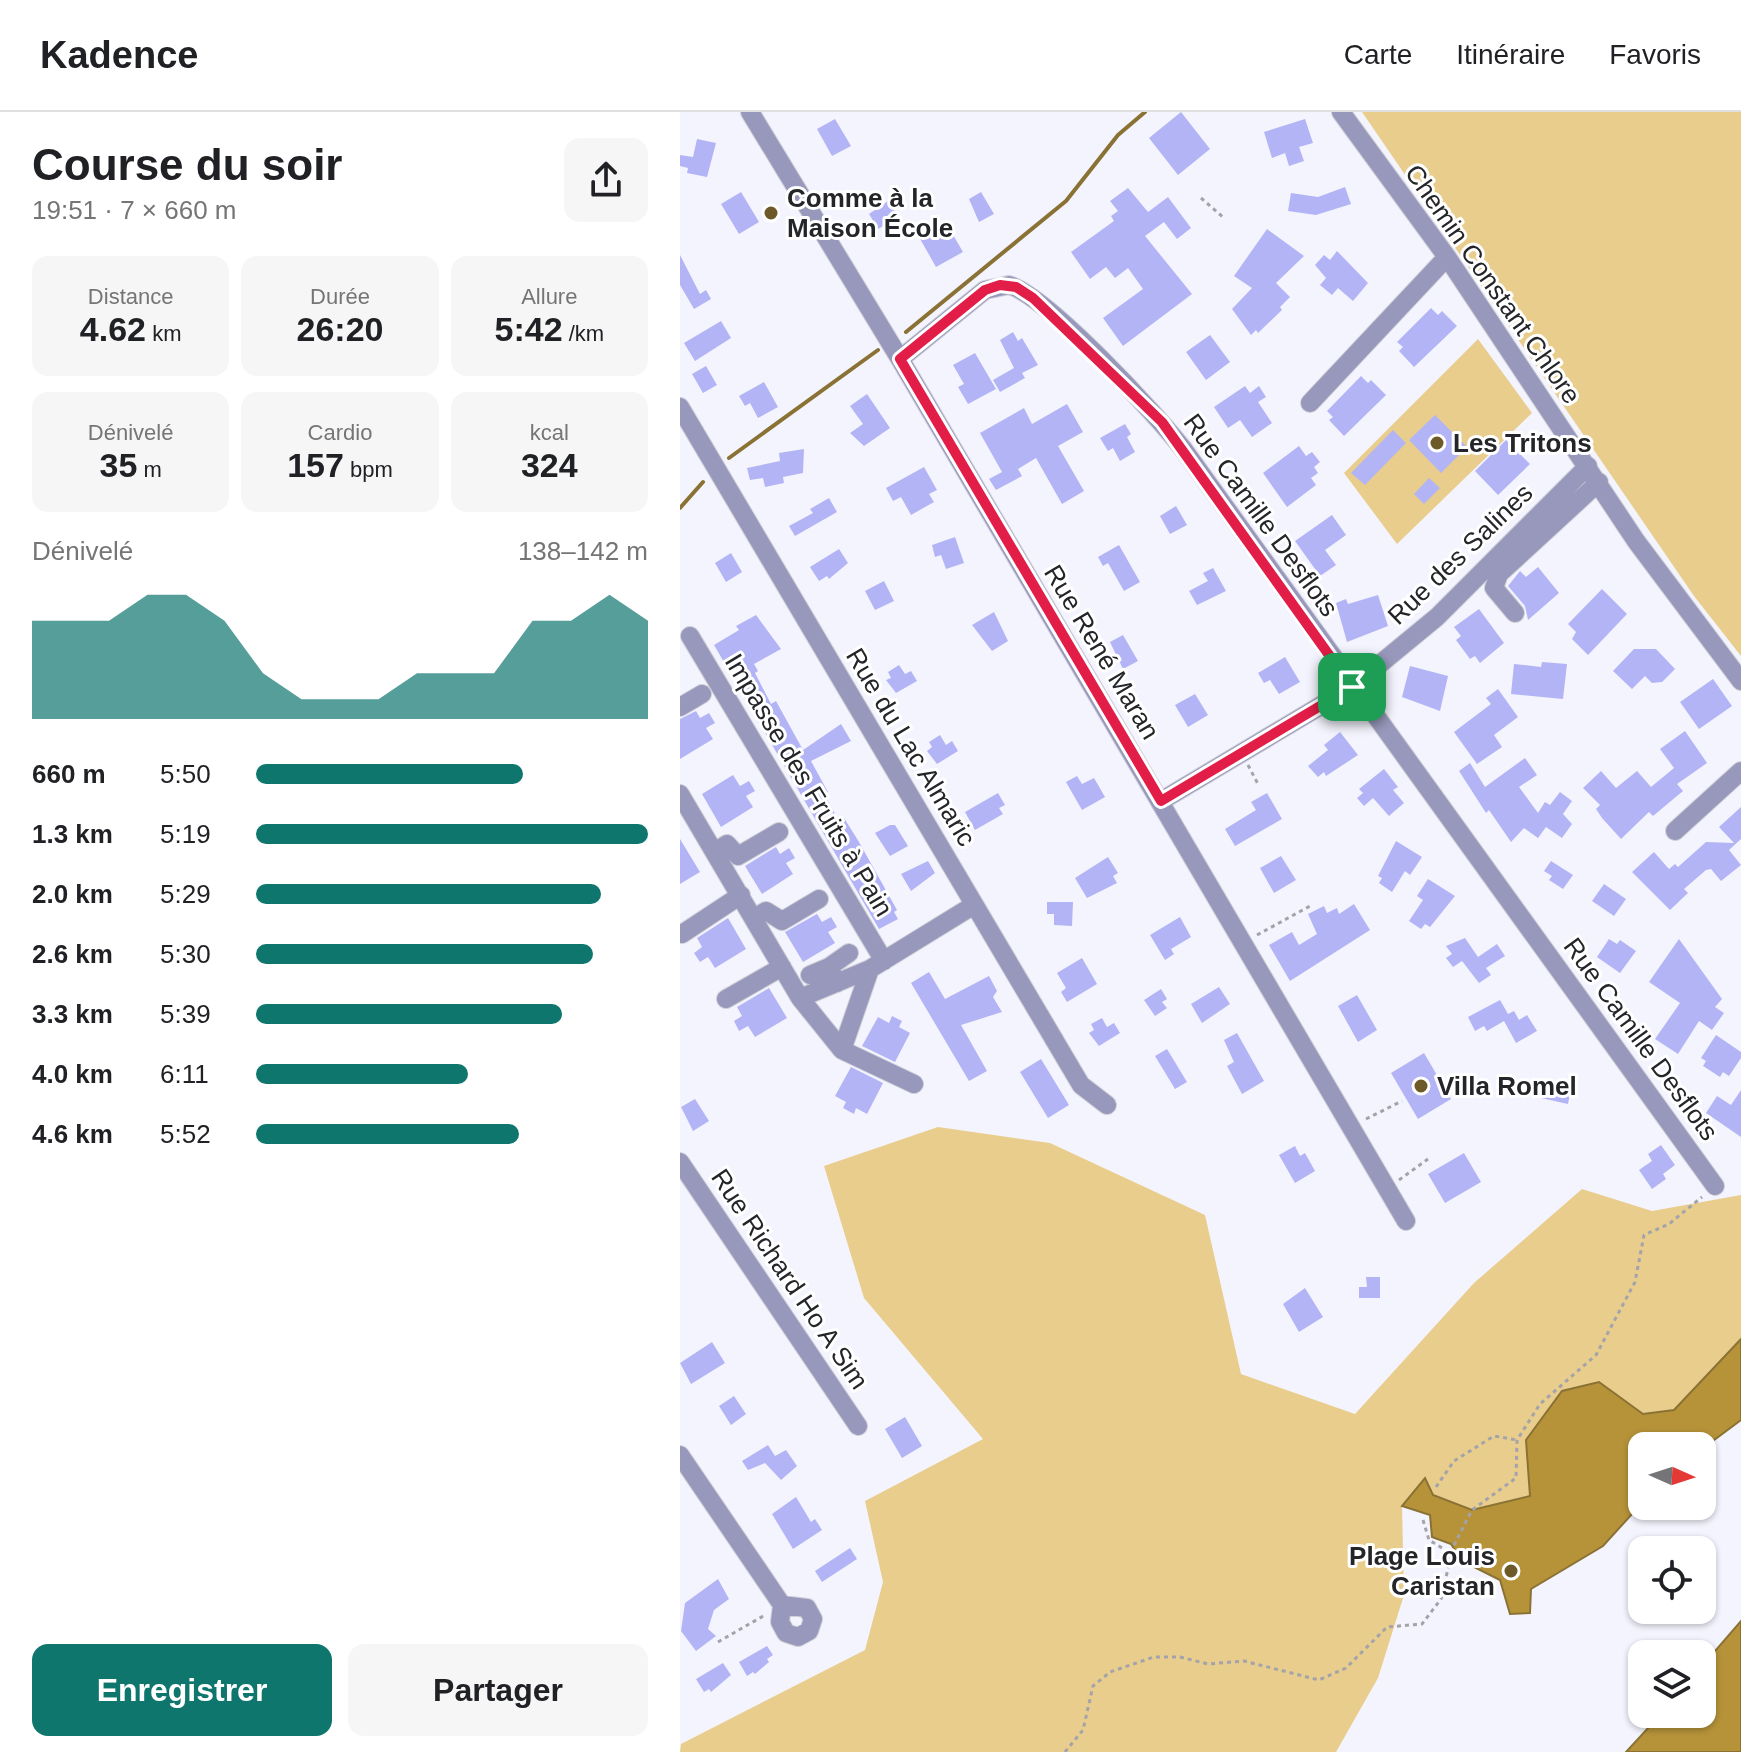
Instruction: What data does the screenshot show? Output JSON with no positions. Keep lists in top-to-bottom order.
{
  "streets": {
    "street": [
      "Chemin Constant Chlore",
      "Rue Camille Desflots",
      "Rue des Salines",
      "Rue René Maran",
      "Rue du Lac Almaric",
      "Impasse des Fruits à Pain",
      "Rue Richard Ho A Sim"
    ]
  },
  "crossings": [
    ["Chemin Constant Chlore", "Rue des Salines"],
    ["Rue Camille Desflots", "Rue des Salines"],
    ["Rue Camille Desflots", "Rue René Maran"],
    ["Rue des Salines", "Rue René Maran"]
  ],
  "places": [
    "Comme à la Maison École",
    "Les Tritons",
    "Villa Romel",
    "Plage Louis Caristan"
  ],
  "north": "right",
  "page": {
    "header": "Kadence",
    "nav": ["Carte", "Itinéraire", "Favoris"],
    "heading": ["Course du soir", "19:51 · 7 × 660 m"],
    "stats": [
      ["Distance", "4.62 km"],
      ["Durée", "26:20"],
      ["Allure", "5:42 /km"],
      ["Dénivelé", "35 m"],
      ["Cardio", "157 bpm"],
      ["kcal", "324"]
    ],
    "chart": ["Dénivelé", "138–142 m"],
    "list": [
      {
        "name": "660 m",
        "note": "5:50"
      },
      {
        "name": "1.3 km",
        "note": "5:19"
      },
      {
        "name": "2.0 km",
        "note": "5:29"
      },
      {
        "name": "2.6 km",
        "note": "5:30"
      },
      {
        "name": "3.3 km",
        "note": "5:39"
      },
      {
        "name": "4.0 km",
        "note": "6:11"
      },
      {
        "name": "4.6 km",
        "note": "5:52"
      }
    ],
    "buttons": ["Enregistrer", "Partager"]
  }
}
